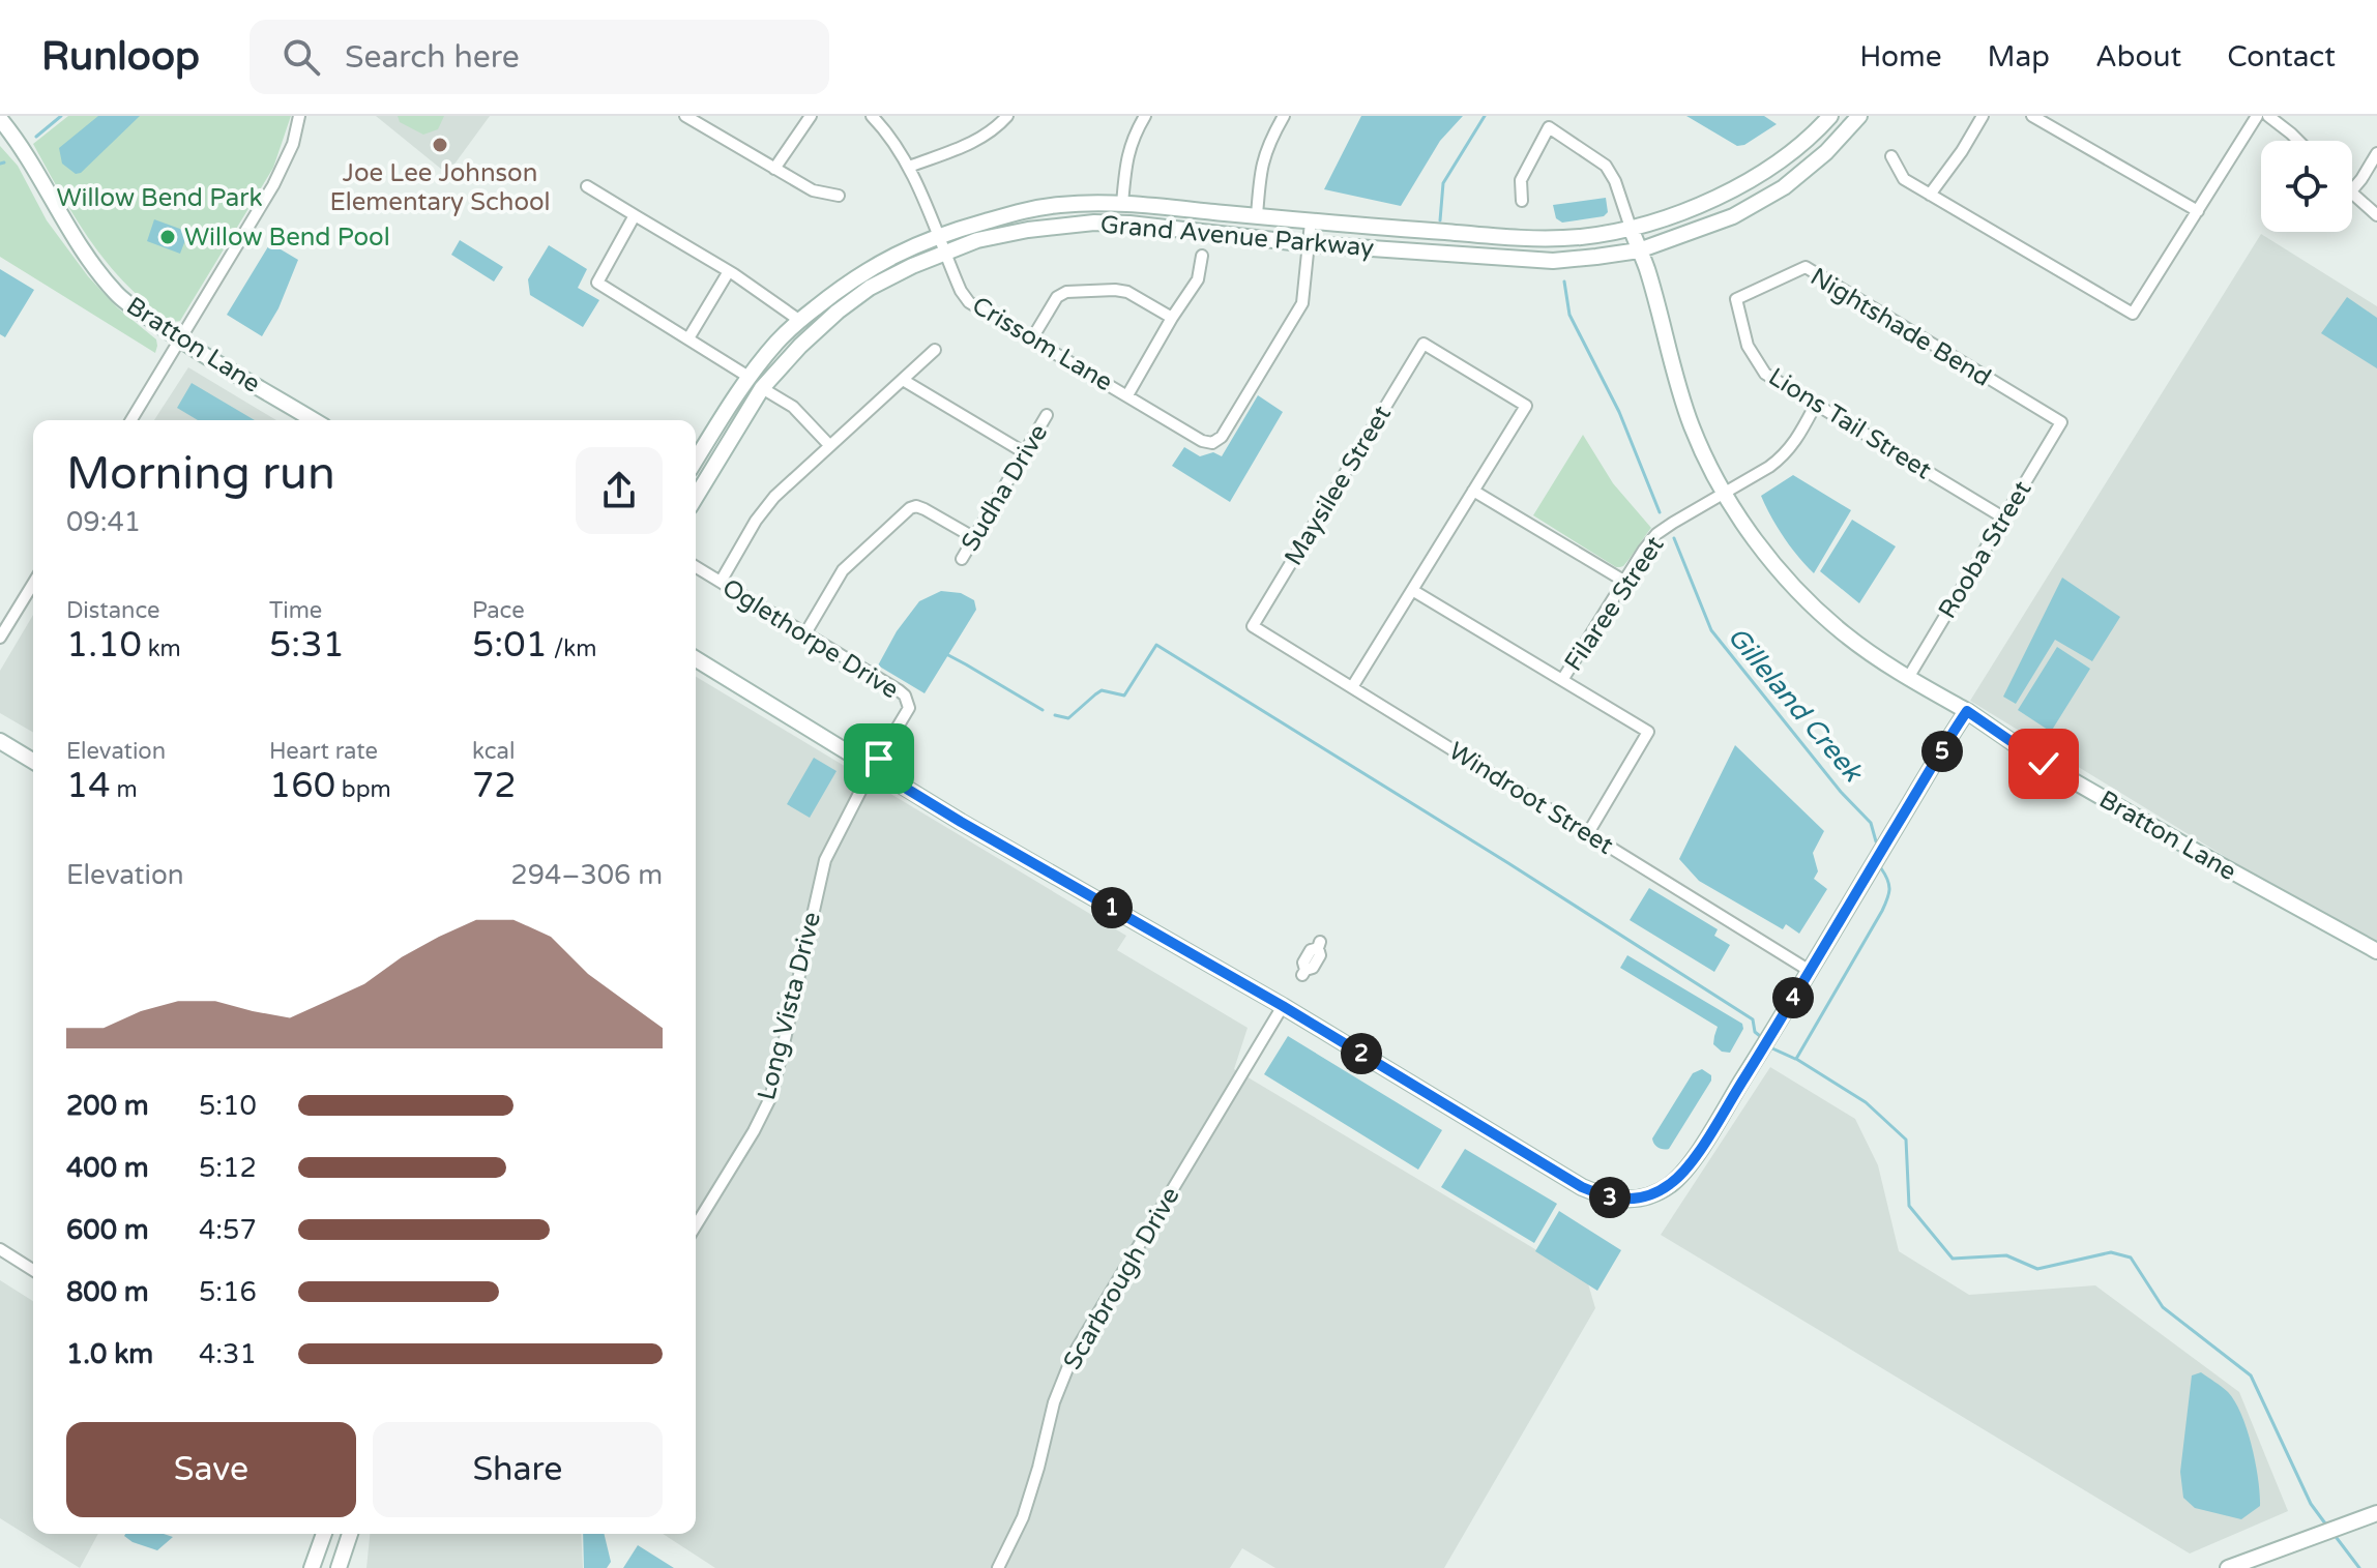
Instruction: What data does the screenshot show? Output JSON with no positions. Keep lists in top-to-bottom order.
{
  "streets": {
    "street": [
      "Grand Avenue Parkway",
      "Nightshade Bend",
      "Crissom Lane",
      "Bratton Lane",
      "Lions Tail Street",
      "Maysilee Street",
      "Sudha Drive",
      "Rooba Street",
      "Filaree Street",
      "Oglethorpe Drive",
      "Windroot Street",
      "Long Vista Drive",
      "Scarbrough Drive"
    ]
  },
  "crossings": [
    ["Grand Avenue Parkway", "Crissom Lane"],
    ["Grand Avenue Parkway", "Bratton Lane"],
    ["Nightshade Bend", "Lions Tail Street"],
    ["Nightshade Bend", "Rooba Street"],
    ["Bratton Lane", "Rooba Street"],
    ["Bratton Lane", "Filaree Street"],
    ["Lions Tail Street", "Rooba Street"],
    ["Lions Tail Street", "Filaree Street"],
    ["Maysilee Street", "Windroot Street"],
    ["Oglethorpe Drive", "Long Vista Drive"]
  ],
  "water": ["Gilleland Creek"],
  "parks": ["Willow Bend Park"],
  "places": ["Joe Lee Johnson Elementary School", "Willow Bend Pool"],
  "page": {
    "header": "Runloop",
    "search": "Search here",
    "nav": [
      "Home",
      "Map",
      "About",
      "Contact"
    ],
    "heading": ["Morning run", "09:41"],
    "stats": [
      ["Distance", "1.10 km"],
      ["Time", "5:31"],
      ["Pace", "5:01 /km"],
      ["Elevation", "14 m"],
      ["Heart rate", "160 bpm"],
      ["kcal", "72"]
    ],
    "pins": [
      "5",
      "1",
      "4",
      "2",
      "3"
    ],
    "chart": ["Elevation", "294–306 m"],
    "list": [
      {
        "name": "200 m",
        "note": "5:10"
      },
      {
        "name": "400 m",
        "note": "5:12"
      },
      {
        "name": "600 m",
        "note": "4:57"
      },
      {
        "name": "800 m",
        "note": "5:16"
      },
      {
        "name": "1.0 km",
        "note": "4:31"
      }
    ],
    "buttons": ["Save", "Share"]
  }
}
